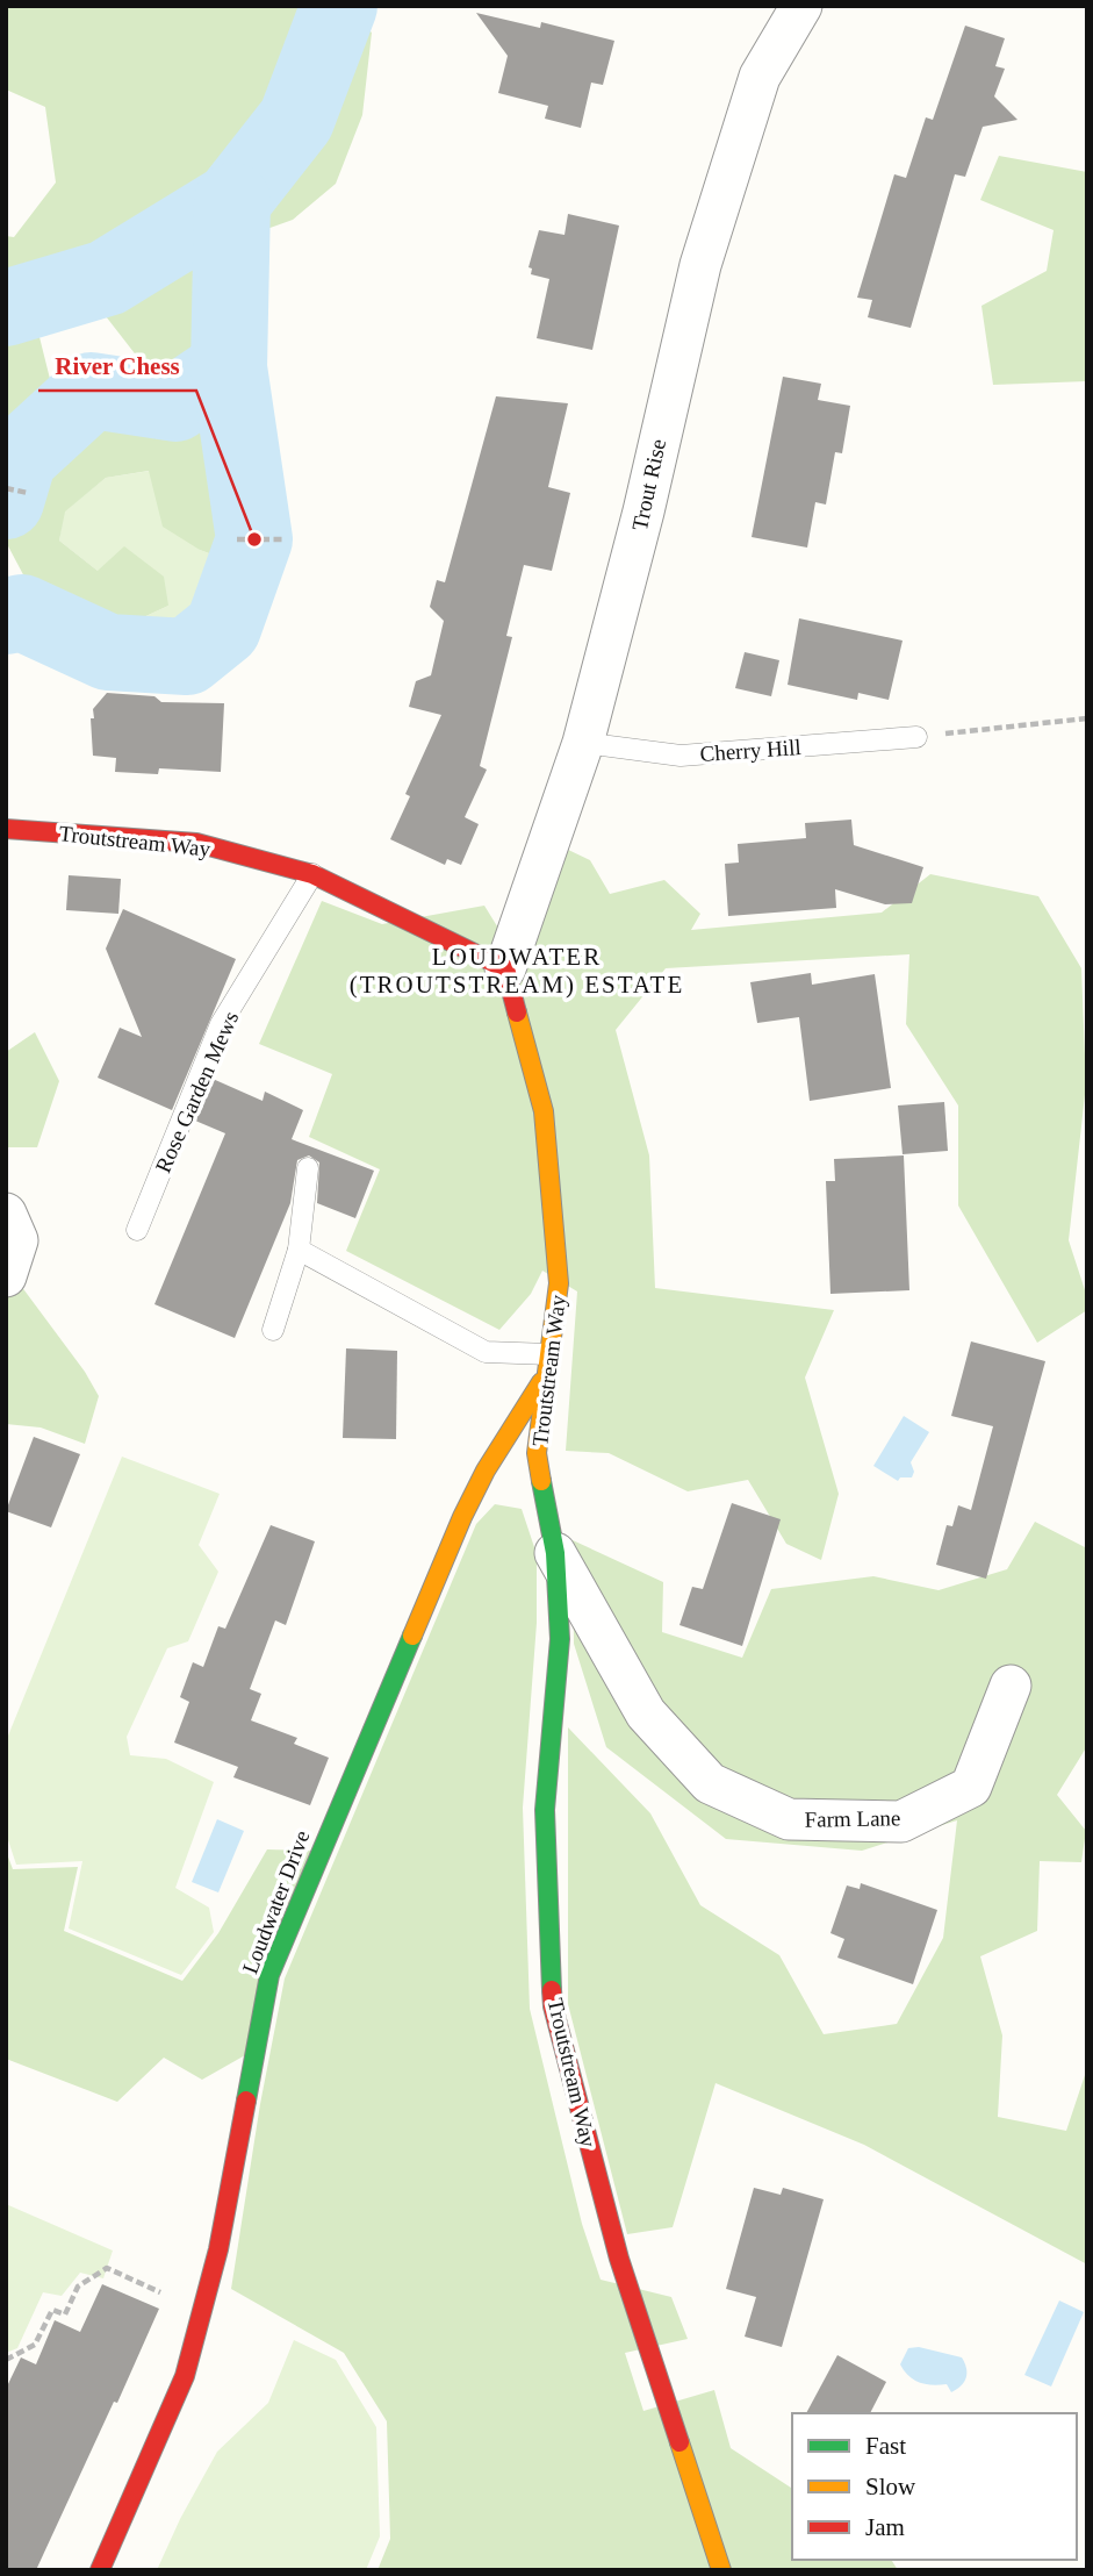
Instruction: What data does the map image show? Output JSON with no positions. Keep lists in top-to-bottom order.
{
  "streets": {
    "street": [
      "Trout Rise",
      "Troutstream Way",
      "Farm Lane",
      "Loudwater Drive"
    ],
    "lane": ["Cherry Hill", "Rose Garden Mews"]
  },
  "crossings": [
    ["Trout Rise", "Cherry Hill"],
    ["Trout Rise", "Troutstream Way"],
    ["Troutstream Way", "Rose Garden Mews"],
    ["Troutstream Way", "Farm Lane"],
    ["Troutstream Way", "Loudwater Drive"]
  ],
  "districts": ["LOUDWATER (TROUTSTREAM) ESTATE"],
  "places": ["River Chess"],
  "legend": ["Fast", "Slow", "Jam"]
}
